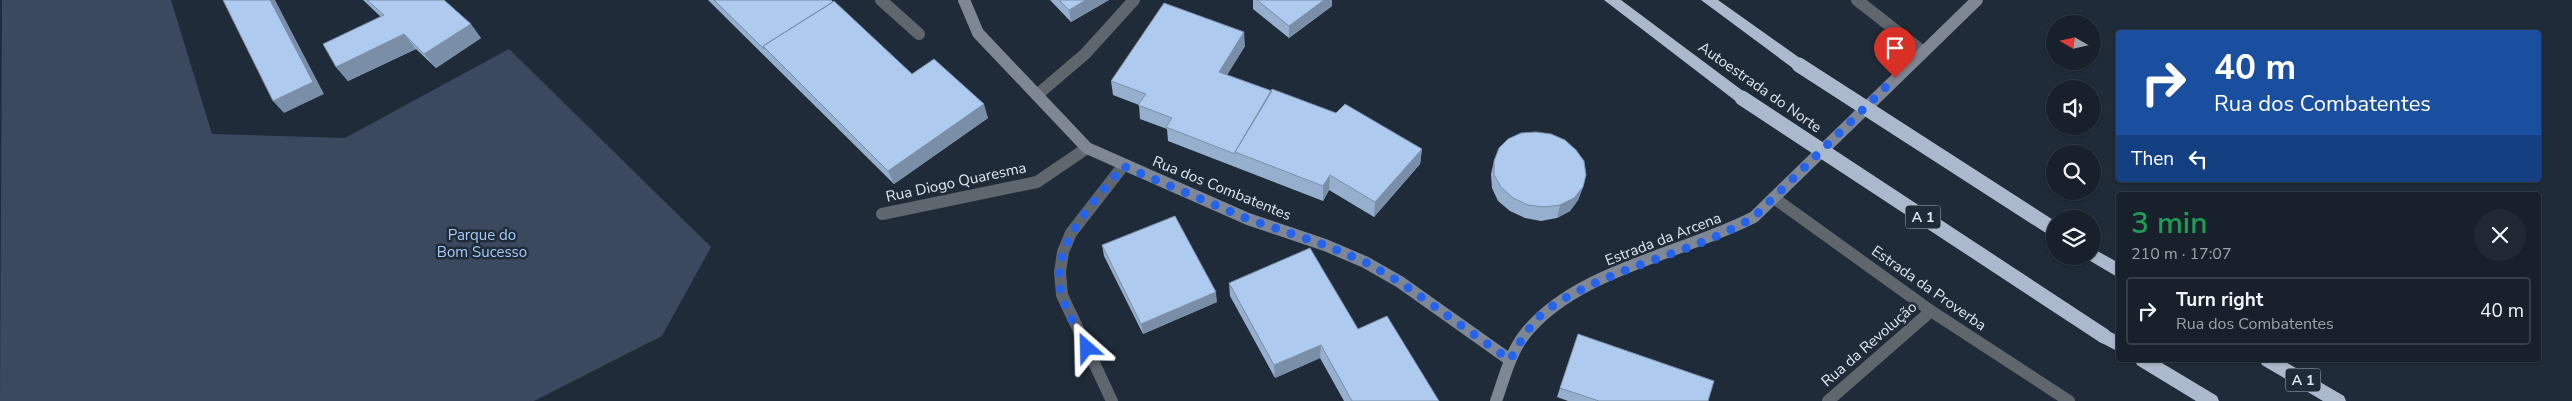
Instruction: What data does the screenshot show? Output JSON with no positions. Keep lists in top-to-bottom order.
{
  "streets": {
    "highway": ["Autoestrada do Norte", "A 1"],
    "street": [
      "Rua Diogo Quaresma",
      "Rua dos Combatentes",
      "Estrada da Arcena",
      "Estrada da Proverba",
      "Rua da Revolução"
    ]
  },
  "crossings": [
    ["Rua Diogo Quaresma", "Rua dos Combatentes"],
    ["Rua dos Combatentes", "Estrada da Arcena"],
    ["Estrada da Arcena", "Estrada da Proverba"],
    ["Estrada da Proverba", "Rua da Revolução"]
  ],
  "parks": ["Parque do Bom Sucesso"],
  "north": "left",
  "page": {
    "turn": ["40 m", "Rua dos Combatentes"],
    "then": "Then",
    "heading": ["3 min", "210 m · 17:07"],
    "list": [
      {
        "name": "Turn right",
        "note": "Rua dos Combatentes",
        "value": "40 m"
      }
    ]
  }
}
